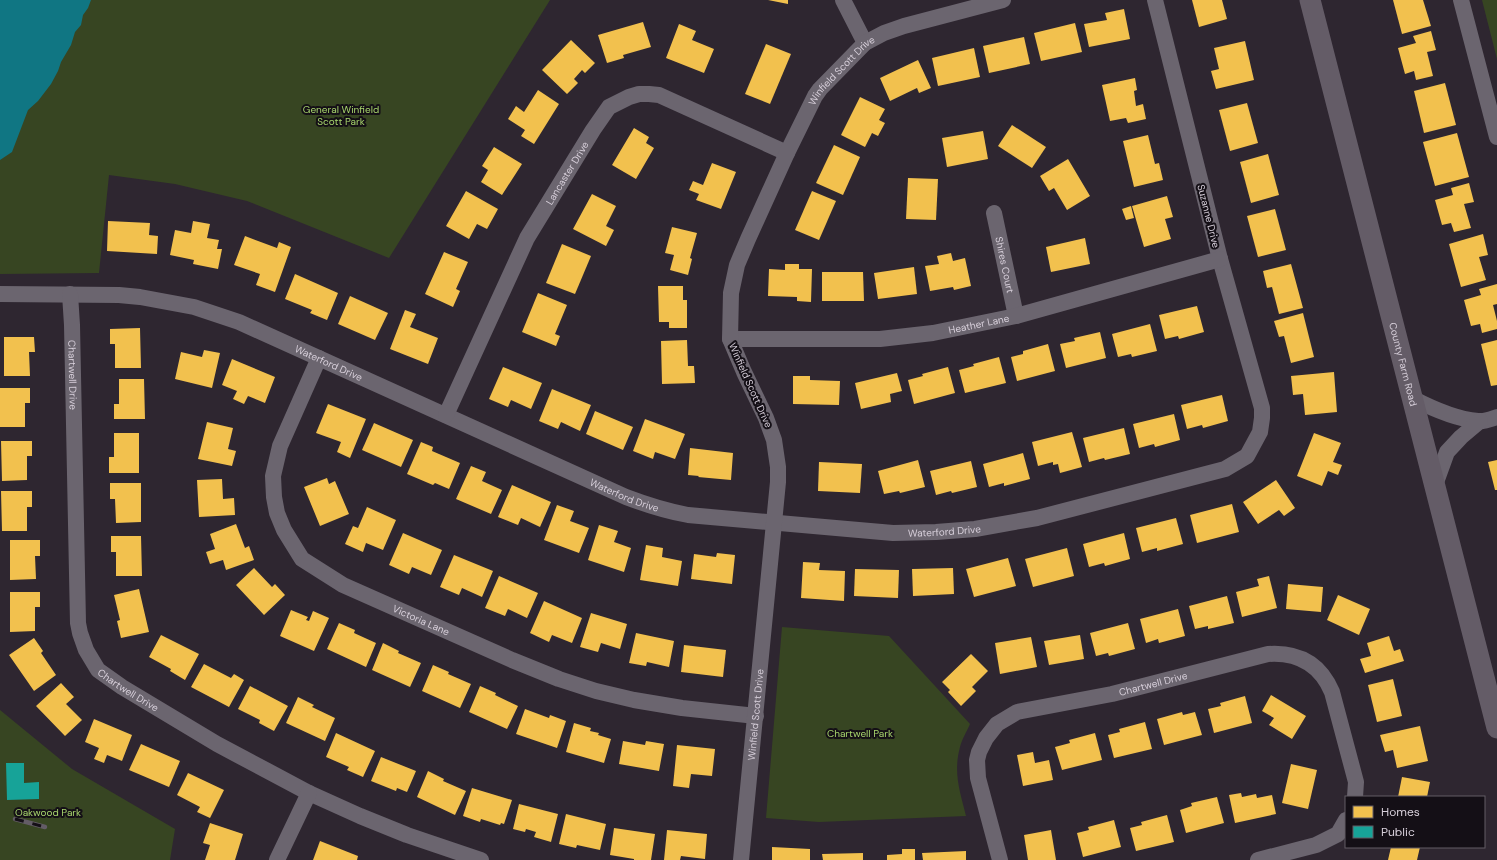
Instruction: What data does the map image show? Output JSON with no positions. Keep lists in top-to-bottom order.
{
  "streets": {
    "main road": ["County Farm Road"],
    "street": [
      "Winfield Scott Drive",
      "Lancaster Drive",
      "Suzanne Drive",
      "Shires Court",
      "Heather Lane",
      "Waterford Drive",
      "Chartwell Drive",
      "Victoria Lane"
    ]
  },
  "crossings": [
    ["Winfield Scott Drive", "Lancaster Drive"],
    ["Winfield Scott Drive", "Heather Lane"],
    ["Winfield Scott Drive", "Waterford Drive"],
    ["Winfield Scott Drive", "Victoria Lane"],
    ["Lancaster Drive", "Waterford Drive"],
    ["Suzanne Drive", "Heather Lane"],
    ["Suzanne Drive", "Waterford Drive"],
    ["Shires Court", "Heather Lane"],
    ["Waterford Drive", "Chartwell Drive"],
    ["Waterford Drive", "Victoria Lane"]
  ],
  "parks": ["General Winfield Scott Park", "Chartwell Park", "Oakwood Park"],
  "legend": ["Homes", "Public"]
}
